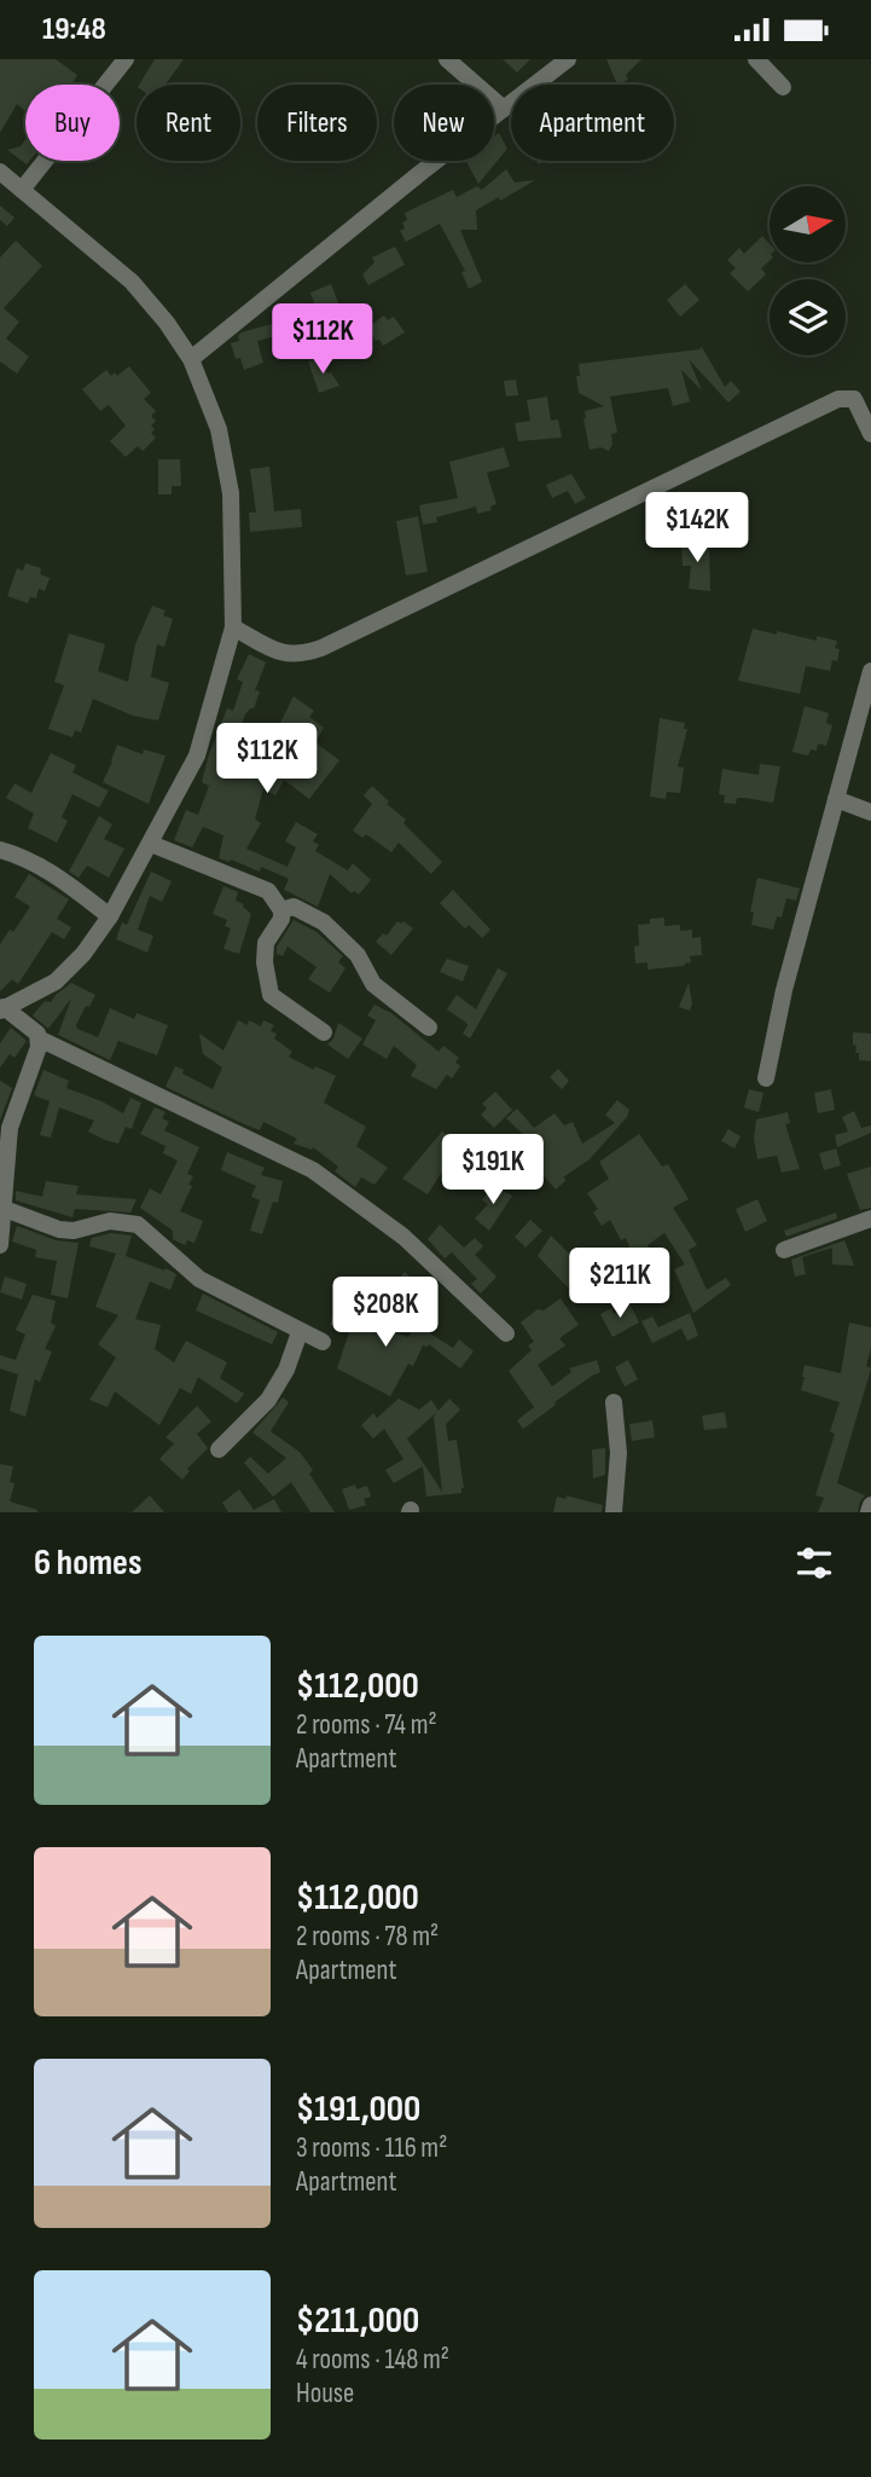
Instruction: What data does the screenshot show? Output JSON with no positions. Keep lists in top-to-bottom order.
{
  "north": "right",
  "page": {
    "status": "19:48",
    "chip": [
      "Buy",
      "Rent",
      "Filters",
      "New",
      "Apartment"
    ],
    "price": [
      "$112K",
      "$142K",
      "$112K",
      "$191K",
      "$211K",
      "$208K"
    ],
    "heading": "6 homes",
    "list": [
      {
        "name": "$112,000",
        "note": "2 rooms · 74 m² · Apartment"
      },
      {
        "name": "$112,000",
        "note": "2 rooms · 78 m² · Apartment"
      },
      {
        "name": "$191,000",
        "note": "3 rooms · 116 m² · Apartment"
      },
      {
        "name": "$211,000",
        "note": "4 rooms · 148 m² · House"
      }
    ]
  }
}
